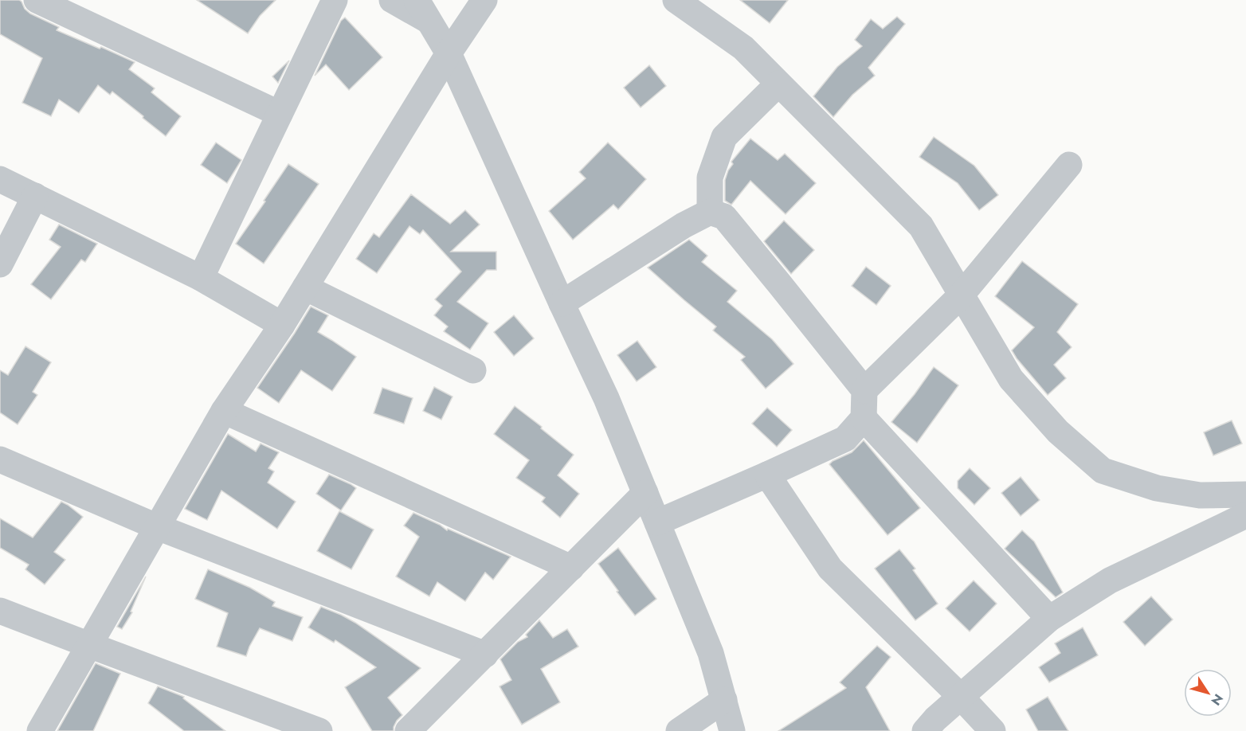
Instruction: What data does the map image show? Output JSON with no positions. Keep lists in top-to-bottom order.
{
  "north": "bottom right"
}
